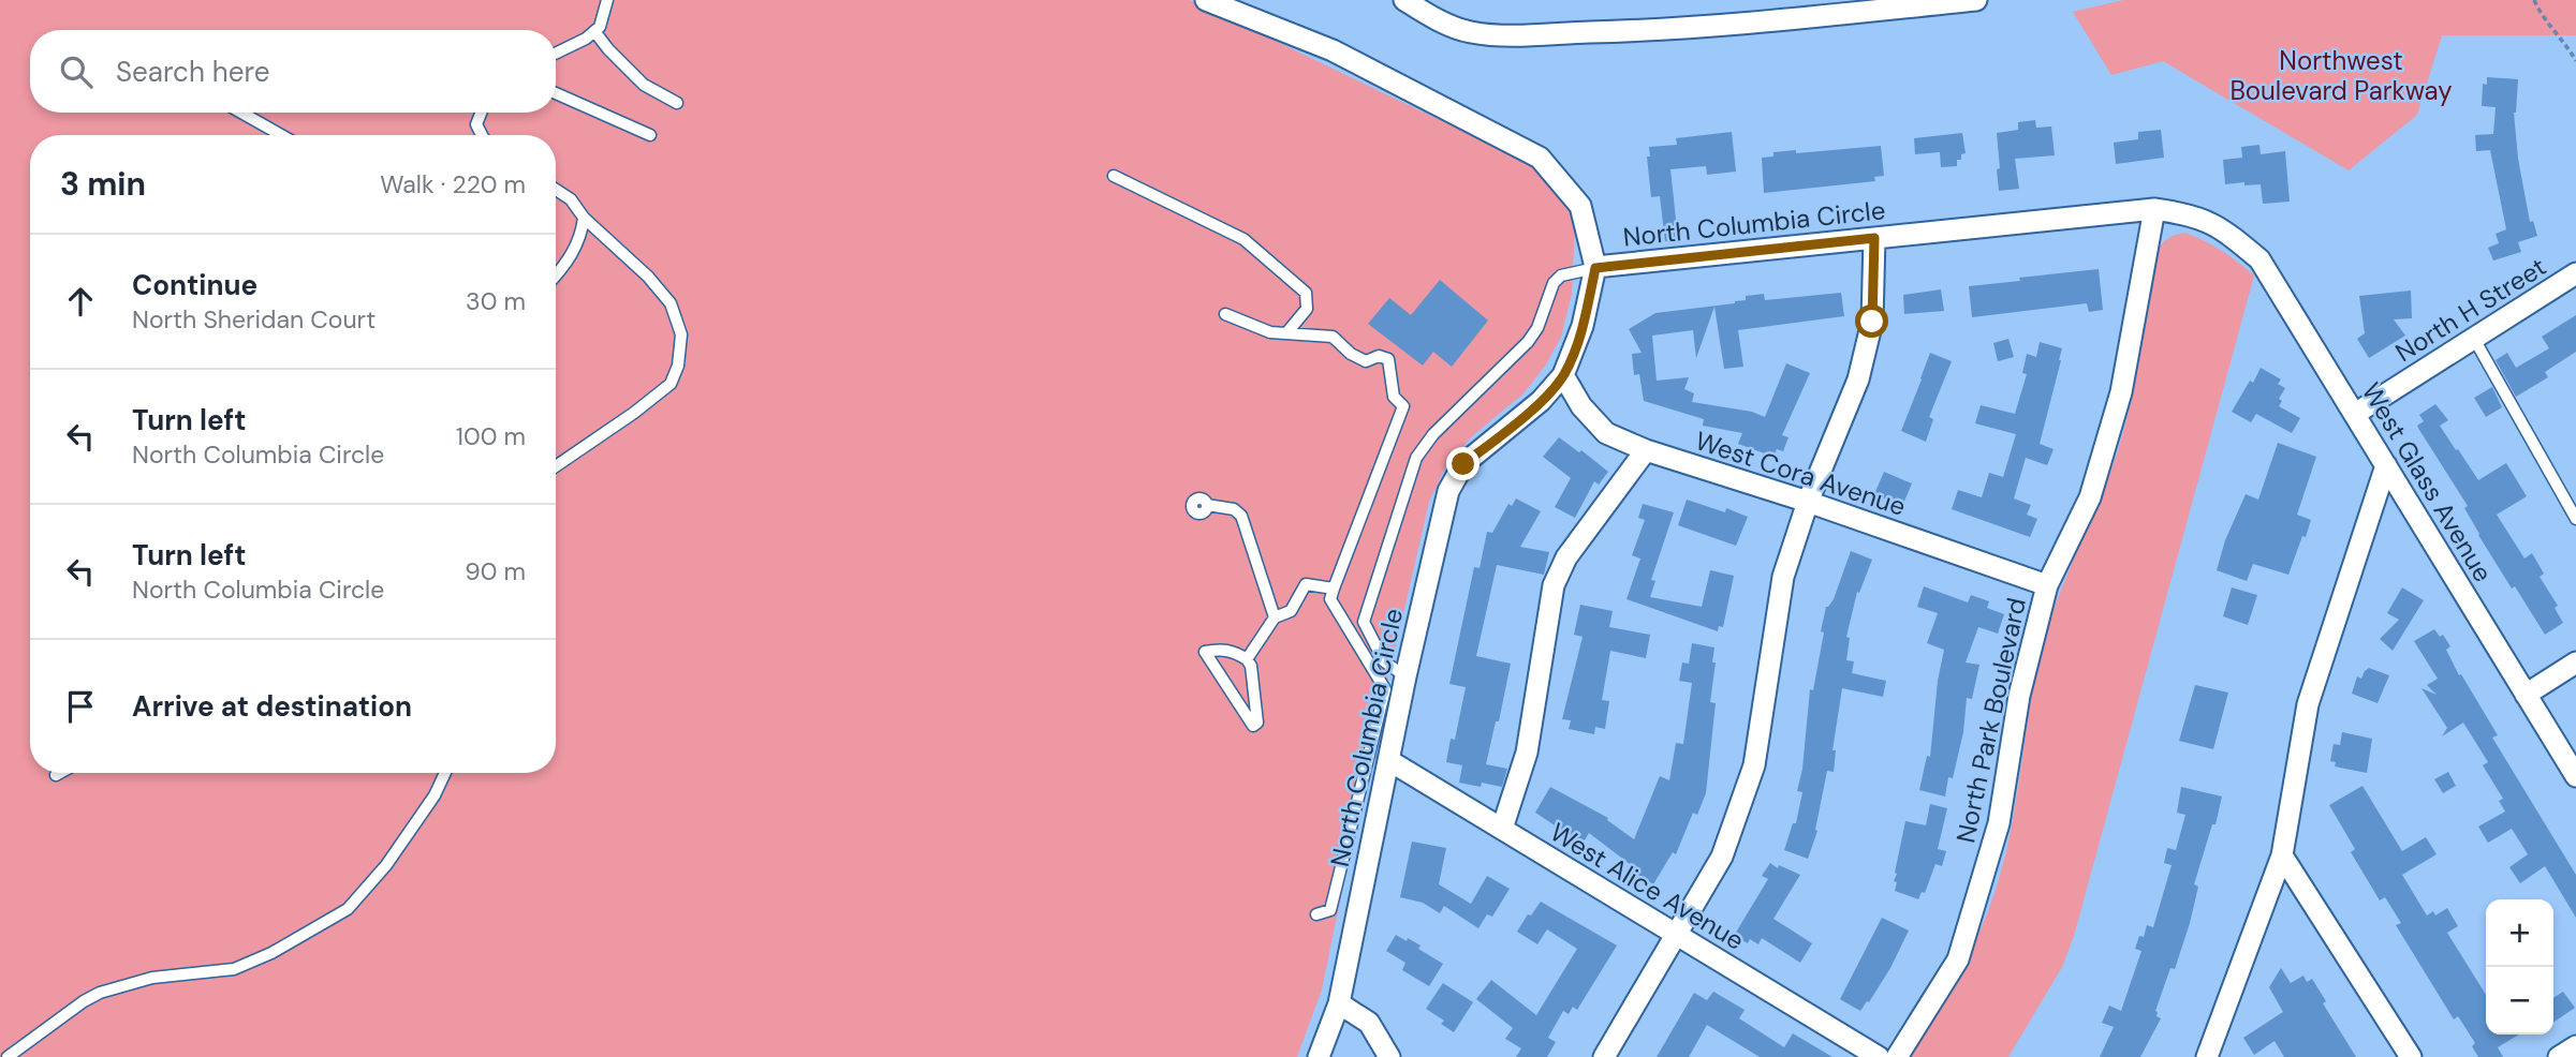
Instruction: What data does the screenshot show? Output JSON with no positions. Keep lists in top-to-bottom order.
{
  "streets": {
    "street": [
      "North Columbia Circle",
      "North H Street",
      "West Cora Avenue",
      "West Glass Avenue",
      "North Park Boulevard",
      "West Alice Avenue"
    ]
  },
  "crossings": [
    ["North Columbia Circle", "West Cora Avenue"],
    ["North Columbia Circle", "West Glass Avenue"],
    ["North Columbia Circle", "North Park Boulevard"],
    ["North Columbia Circle", "West Alice Avenue"],
    ["North H Street", "West Glass Avenue"],
    ["West Cora Avenue", "North Park Boulevard"]
  ],
  "parks": ["Northwest Boulevard Parkway"],
  "page": {
    "search": "Search here",
    "heading": ["3 min", "Walk · 220 m"],
    "list": [
      ["Continue", "North Sheridan Court", "30 m"],
      ["Turn left", "North Columbia Circle", "100 m"],
      ["Turn left", "North Columbia Circle", "90 m"],
      "Arrive at destination"
    ],
    "map_buttons": ["+", "−"]
  }
}
